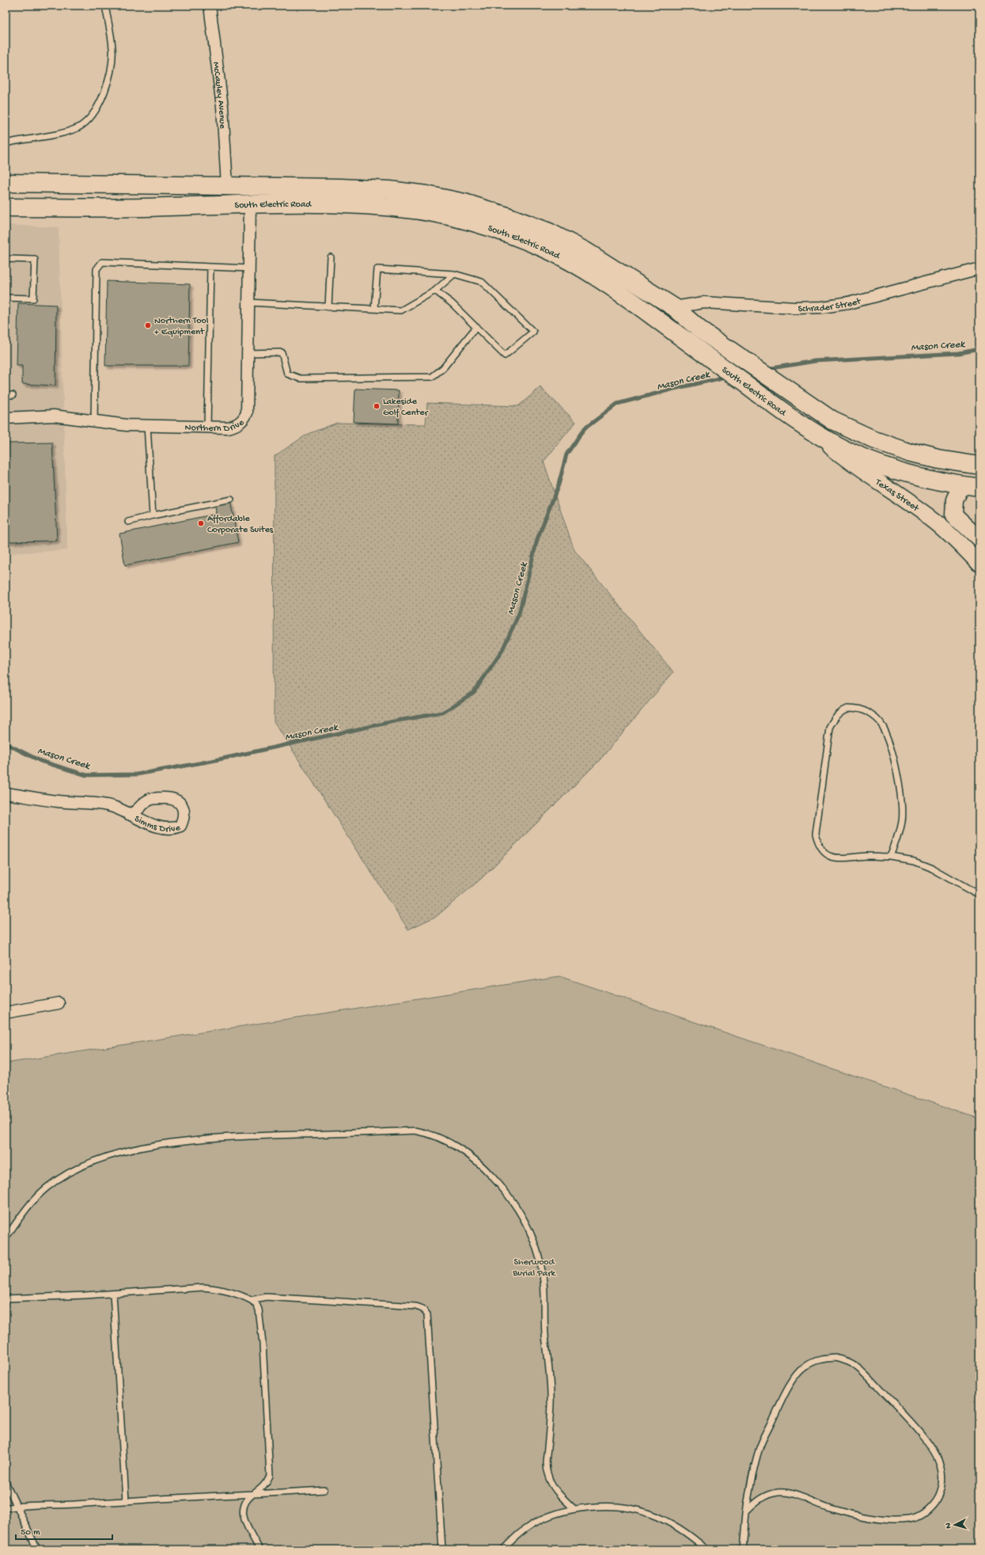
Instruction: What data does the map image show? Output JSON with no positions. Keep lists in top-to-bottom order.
{
  "streets": {
    "main road": ["South Electric Road", "Texas Street"],
    "street": [
      "McCauley Avenue",
      "Schrader Street",
      "Northern Drive",
      "Simms Drive"
    ]
  },
  "crossings": [
    ["McCauley Avenue", "South Electric Road"],
    ["South Electric Road", "Schrader Street"],
    ["South Electric Road", "Northern Drive"],
    ["South Electric Road", "Texas Street"]
  ],
  "water": ["Mason Creek"],
  "parks": ["Sherwood Burial Park"],
  "places": ["Northern Tool + Equipment", "Lakeside Golf Center", "Affordable Corporate Suites"],
  "scale_bar": "50 m",
  "north": "left"
}
